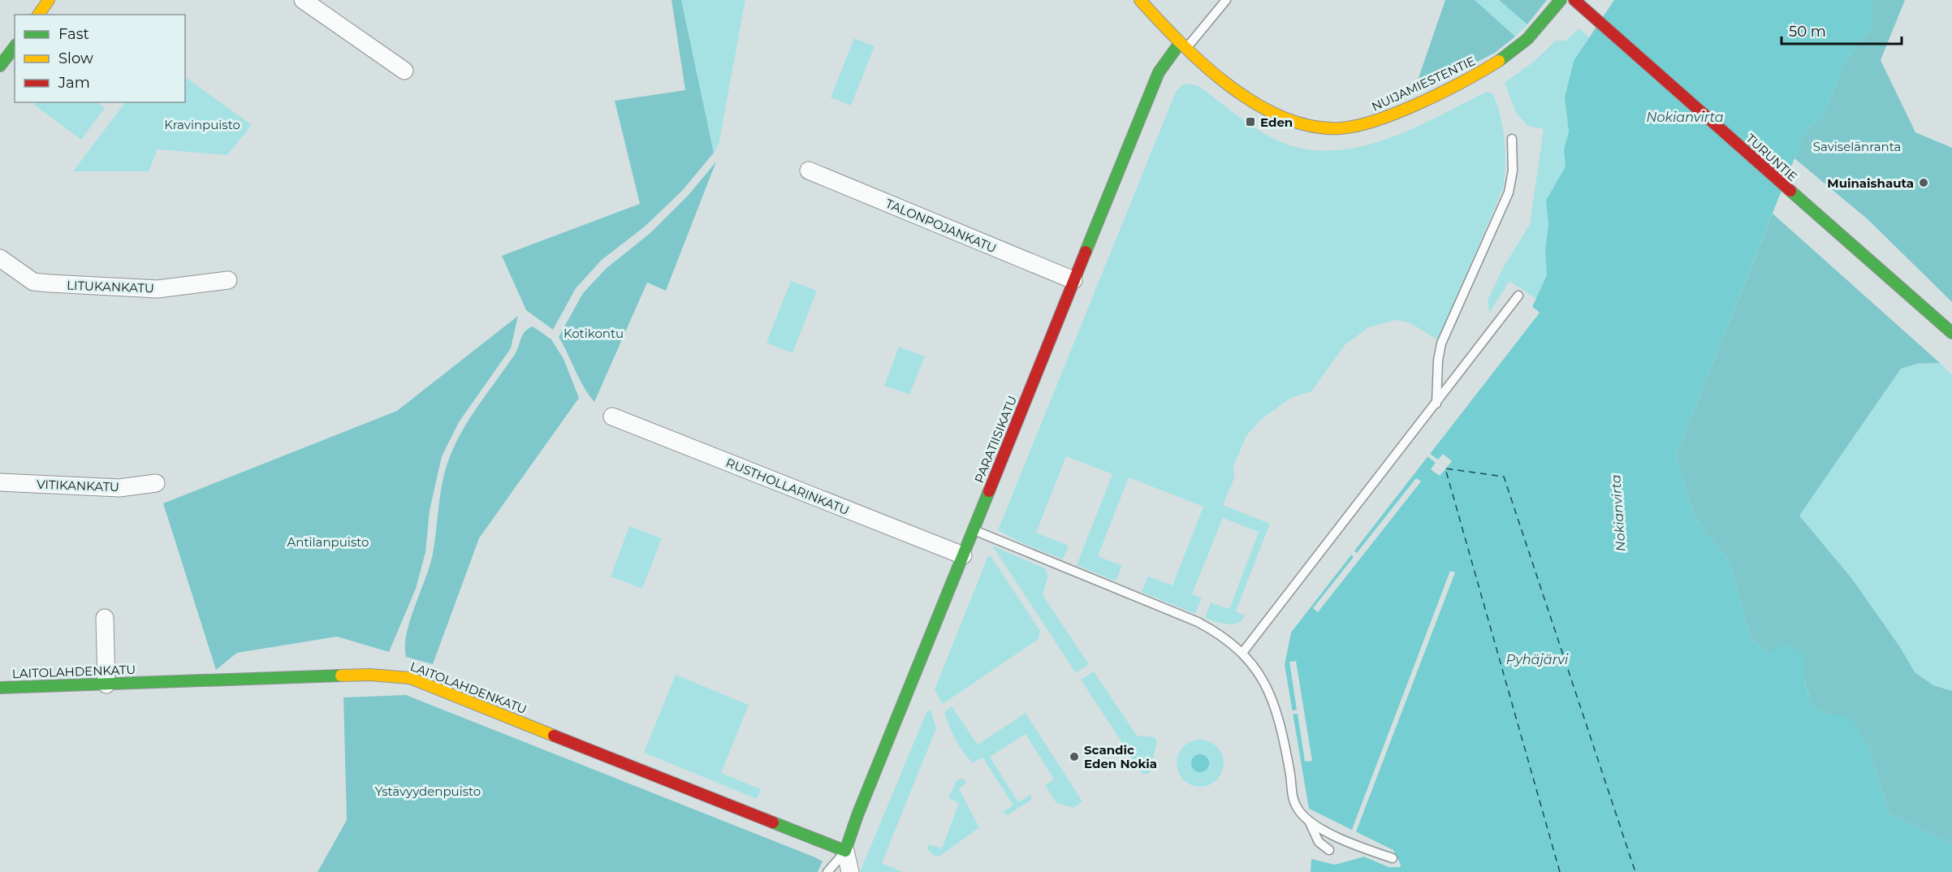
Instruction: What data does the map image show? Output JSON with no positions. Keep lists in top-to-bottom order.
{
  "streets": {
    "main road": [
      "NUIJAMIESTENTIE",
      "TURUNTIE",
      "PARATIISIKATU",
      "LAITOLAHDENKATU"
    ],
    "street": [
      "TALONPOJANKATU",
      "LITUKANKATU",
      "VITIKANKATU",
      "RUSTHOLLARINKATU"
    ]
  },
  "crossings": [
    ["NUIJAMIESTENTIE", "PARATIISIKATU"],
    ["TALONPOJANKATU", "PARATIISIKATU"],
    ["PARATIISIKATU", "RUSTHOLLARINKATU"],
    ["PARATIISIKATU", "LAITOLAHDENKATU"]
  ],
  "water": ["Nokianvirta", "Pyhäjärvi"],
  "parks": [
    "Kravinpuisto",
    "Saviselänranta",
    "Kotikontu",
    "Antilanpuisto",
    "Ystävyydenpuisto"
  ],
  "places": {
    "transit": ["Eden"],
    "other": ["Muinaishauta", "Scandic Eden Nokia"]
  },
  "legend": ["Fast", "Slow", "Jam"],
  "scale_bar": "50 m"
}
